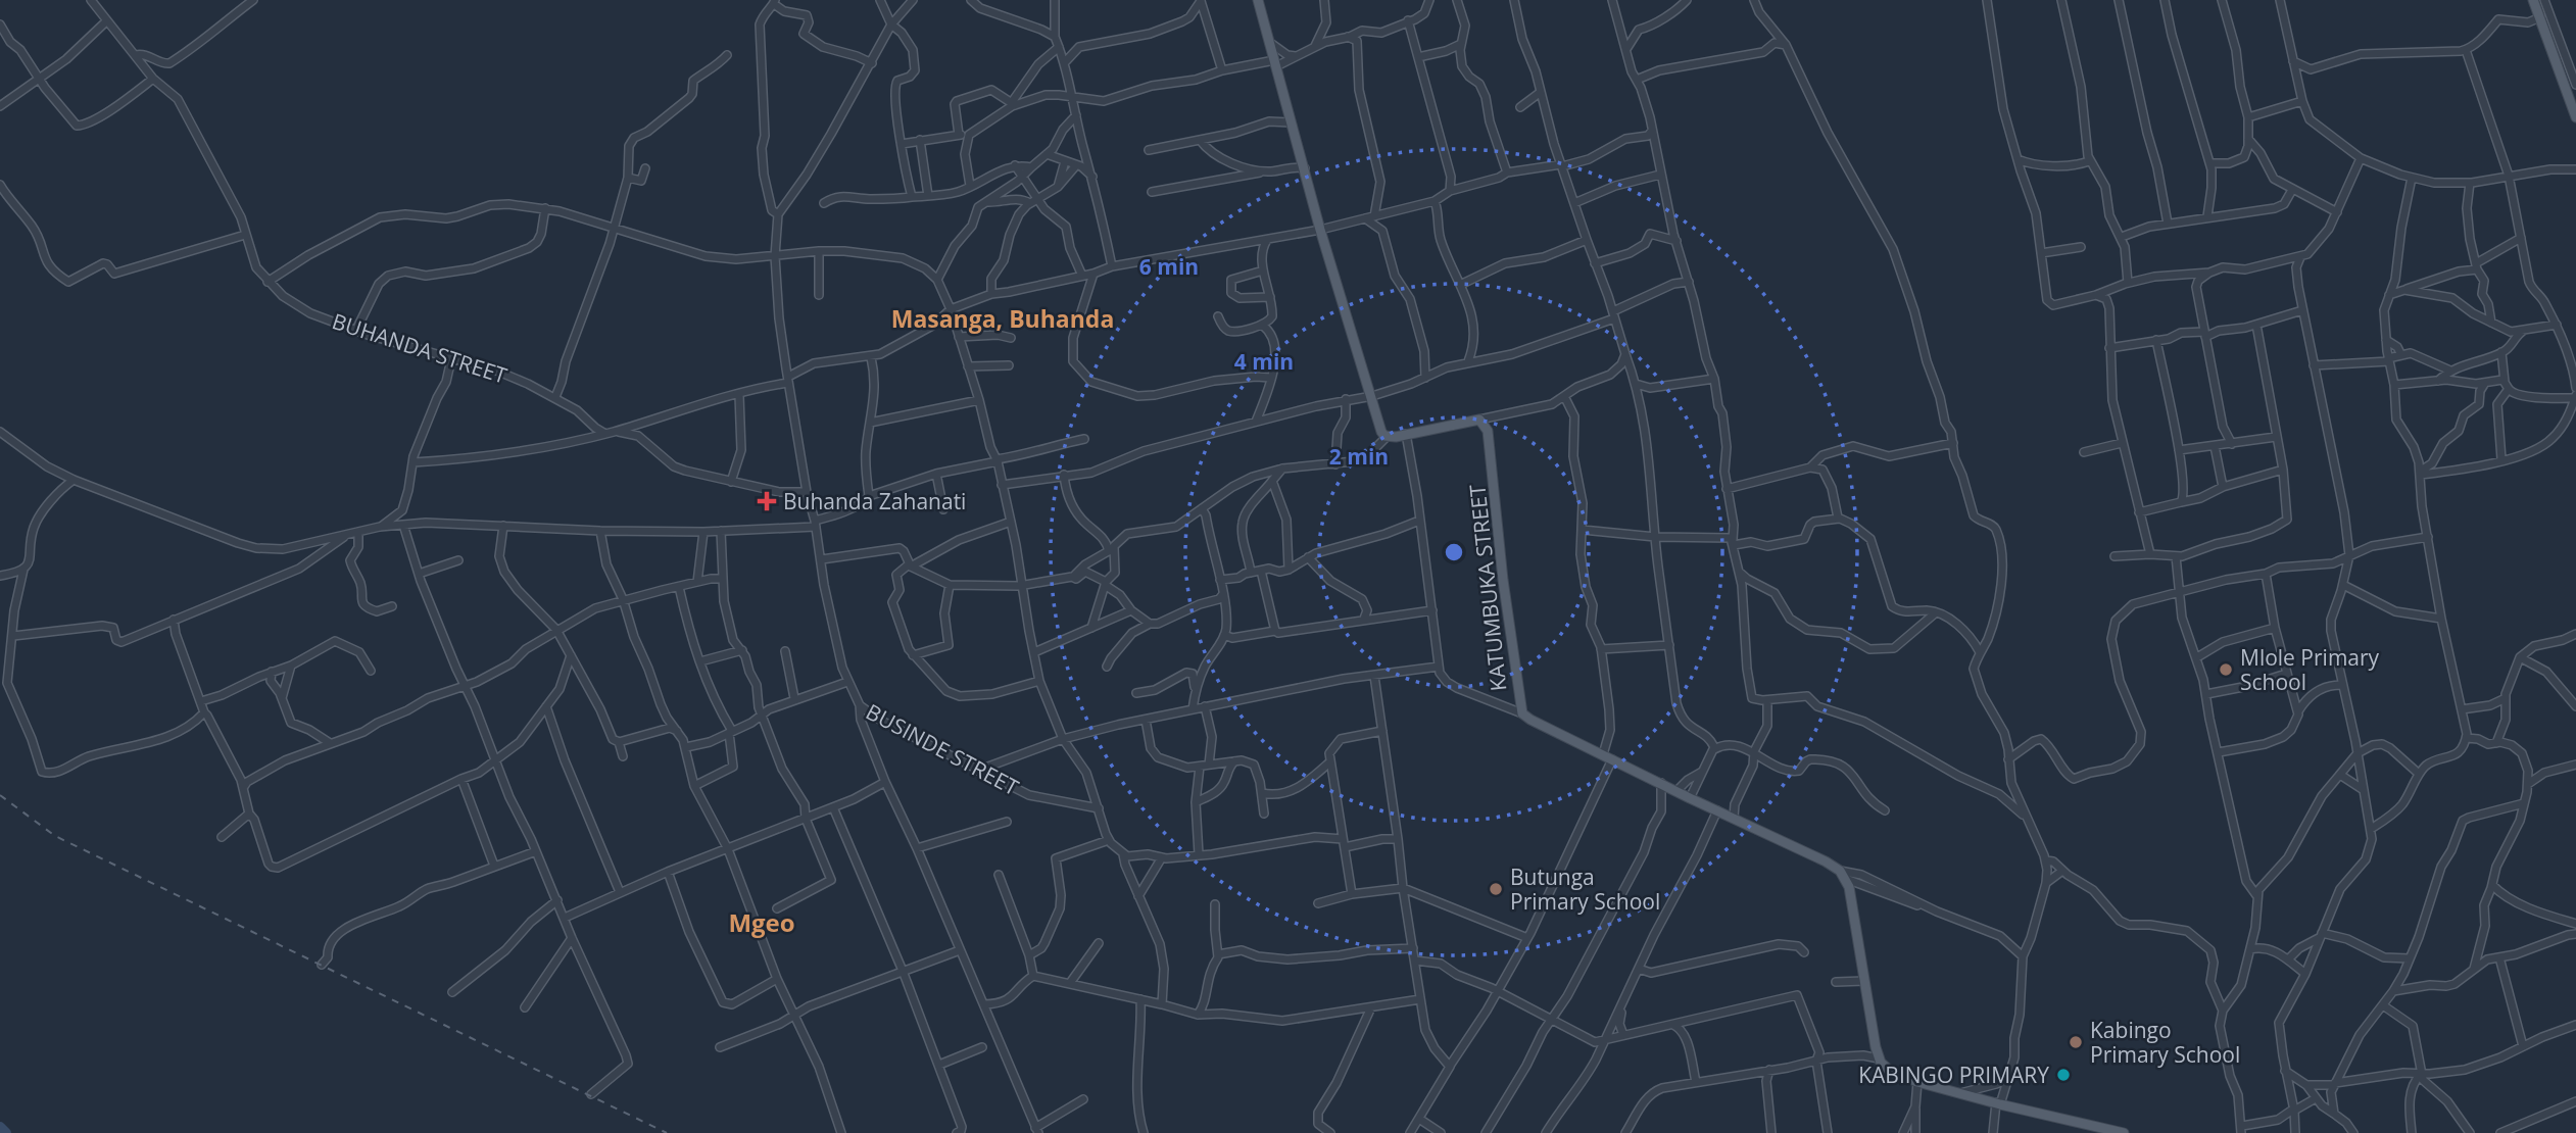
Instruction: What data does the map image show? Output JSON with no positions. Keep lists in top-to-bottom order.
{
  "streets": {
    "main road": ["KATUMBUKA STREET"],
    "street": ["BUHANDA STREET", "BUSINDE STREET"]
  },
  "districts": ["Masanga, Buhanda", "Mgeo"],
  "places": {
    "health": ["Buhanda Zahanati"],
    "other": [
      "Mlole Primary School",
      "Butunga Primary School",
      "Kabingo Primary School",
      "KABINGO PRIMARY"
    ]
  },
  "rings": ["6 min", "4 min", "2 min"]
}
